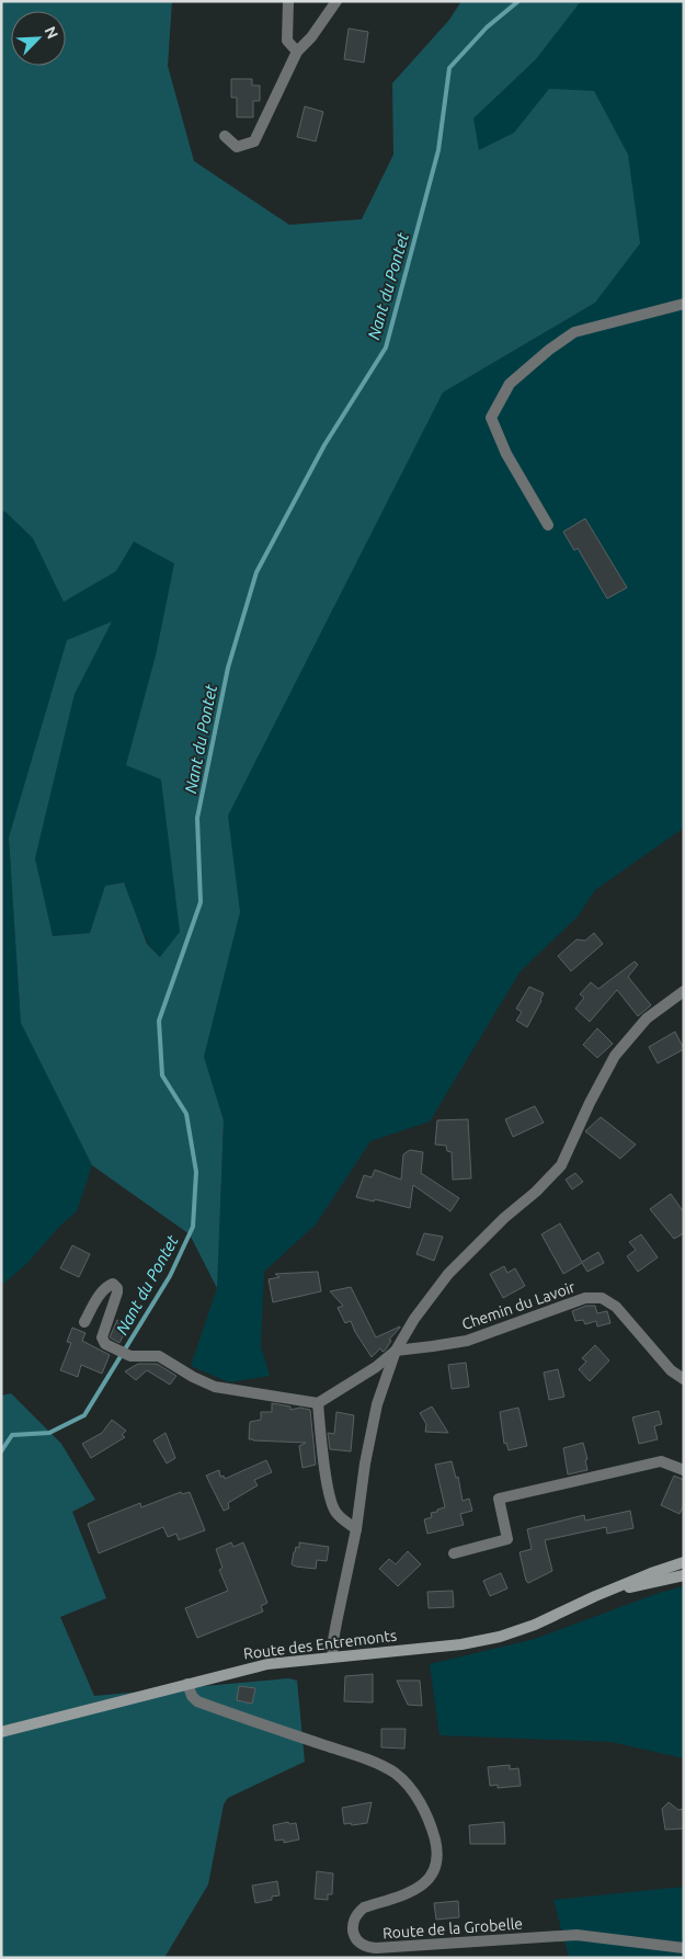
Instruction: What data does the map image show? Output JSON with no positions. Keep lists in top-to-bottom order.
{
  "streets": {
    "main road": ["Route des Entremonts"],
    "street": ["Chemin du Lavoir", "Route de la Grobelle"]
  },
  "crossings": [
    ["Route des Entremonts", "Route de la Grobelle"]
  ],
  "water": ["Nant du Pontet"],
  "north": "top right"
}
